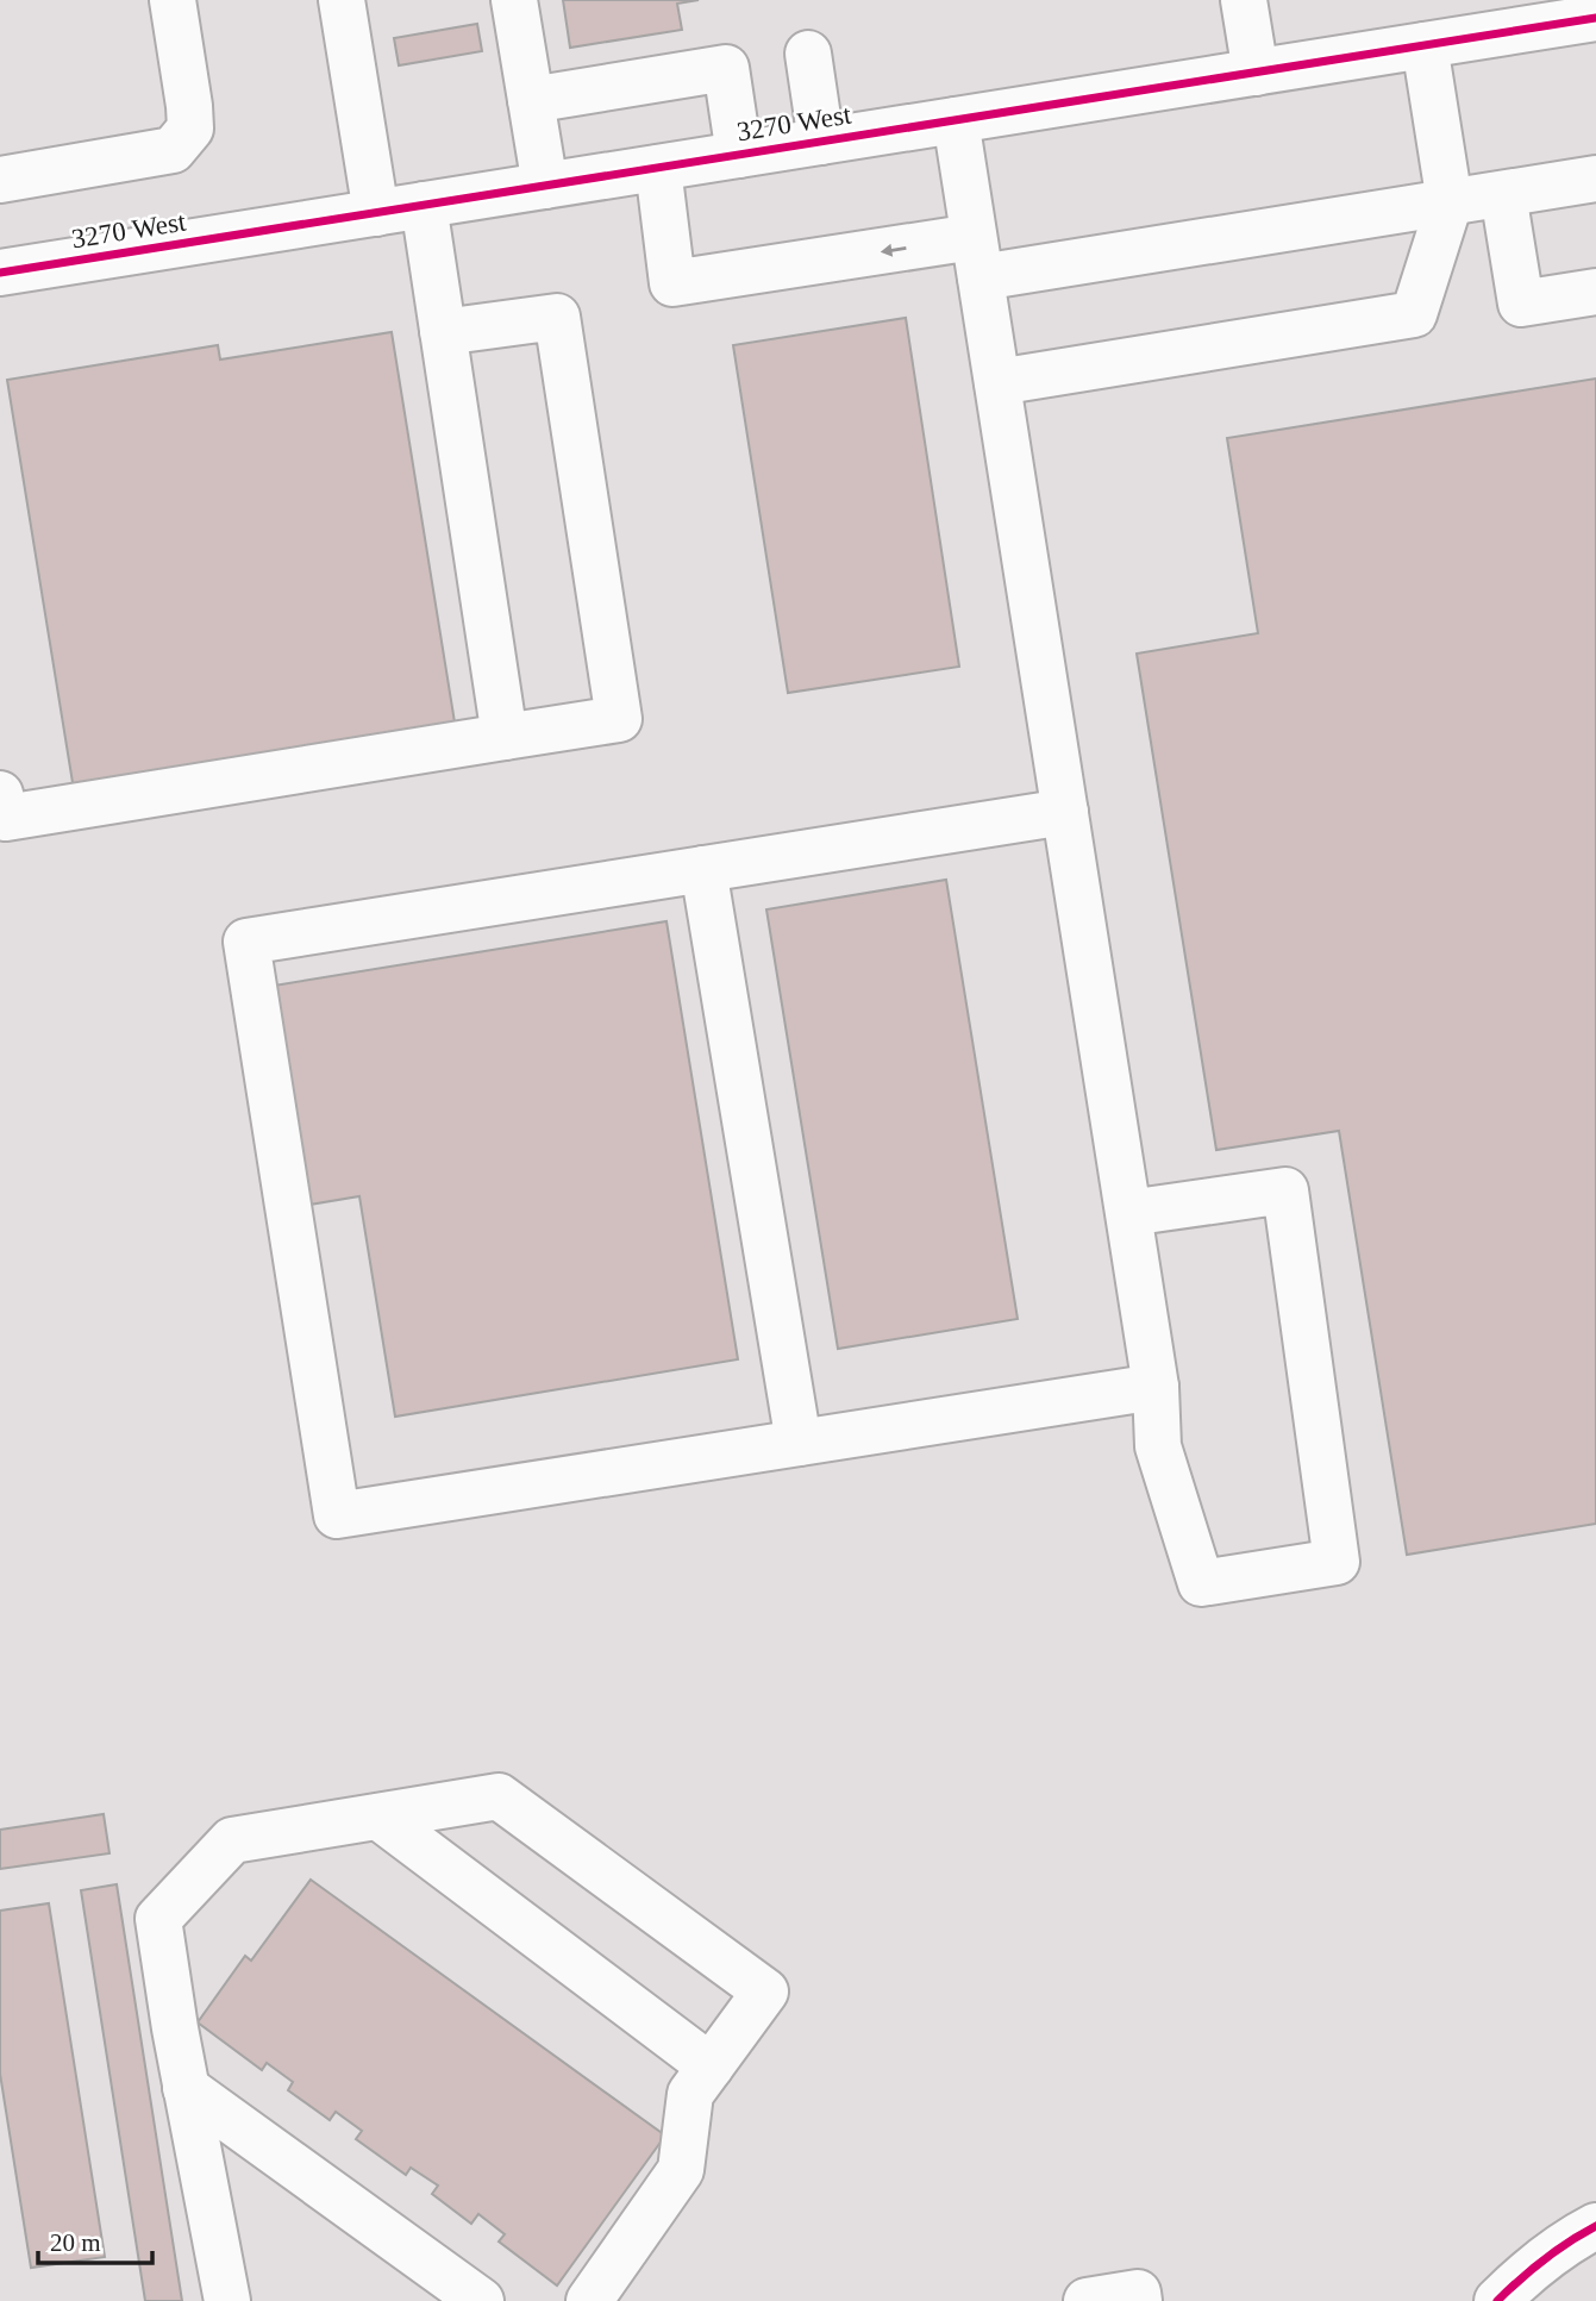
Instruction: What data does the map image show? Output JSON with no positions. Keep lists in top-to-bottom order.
{
  "streets": {
    "street": ["3270 West"]
  },
  "scale_bar": "20 m"
}
